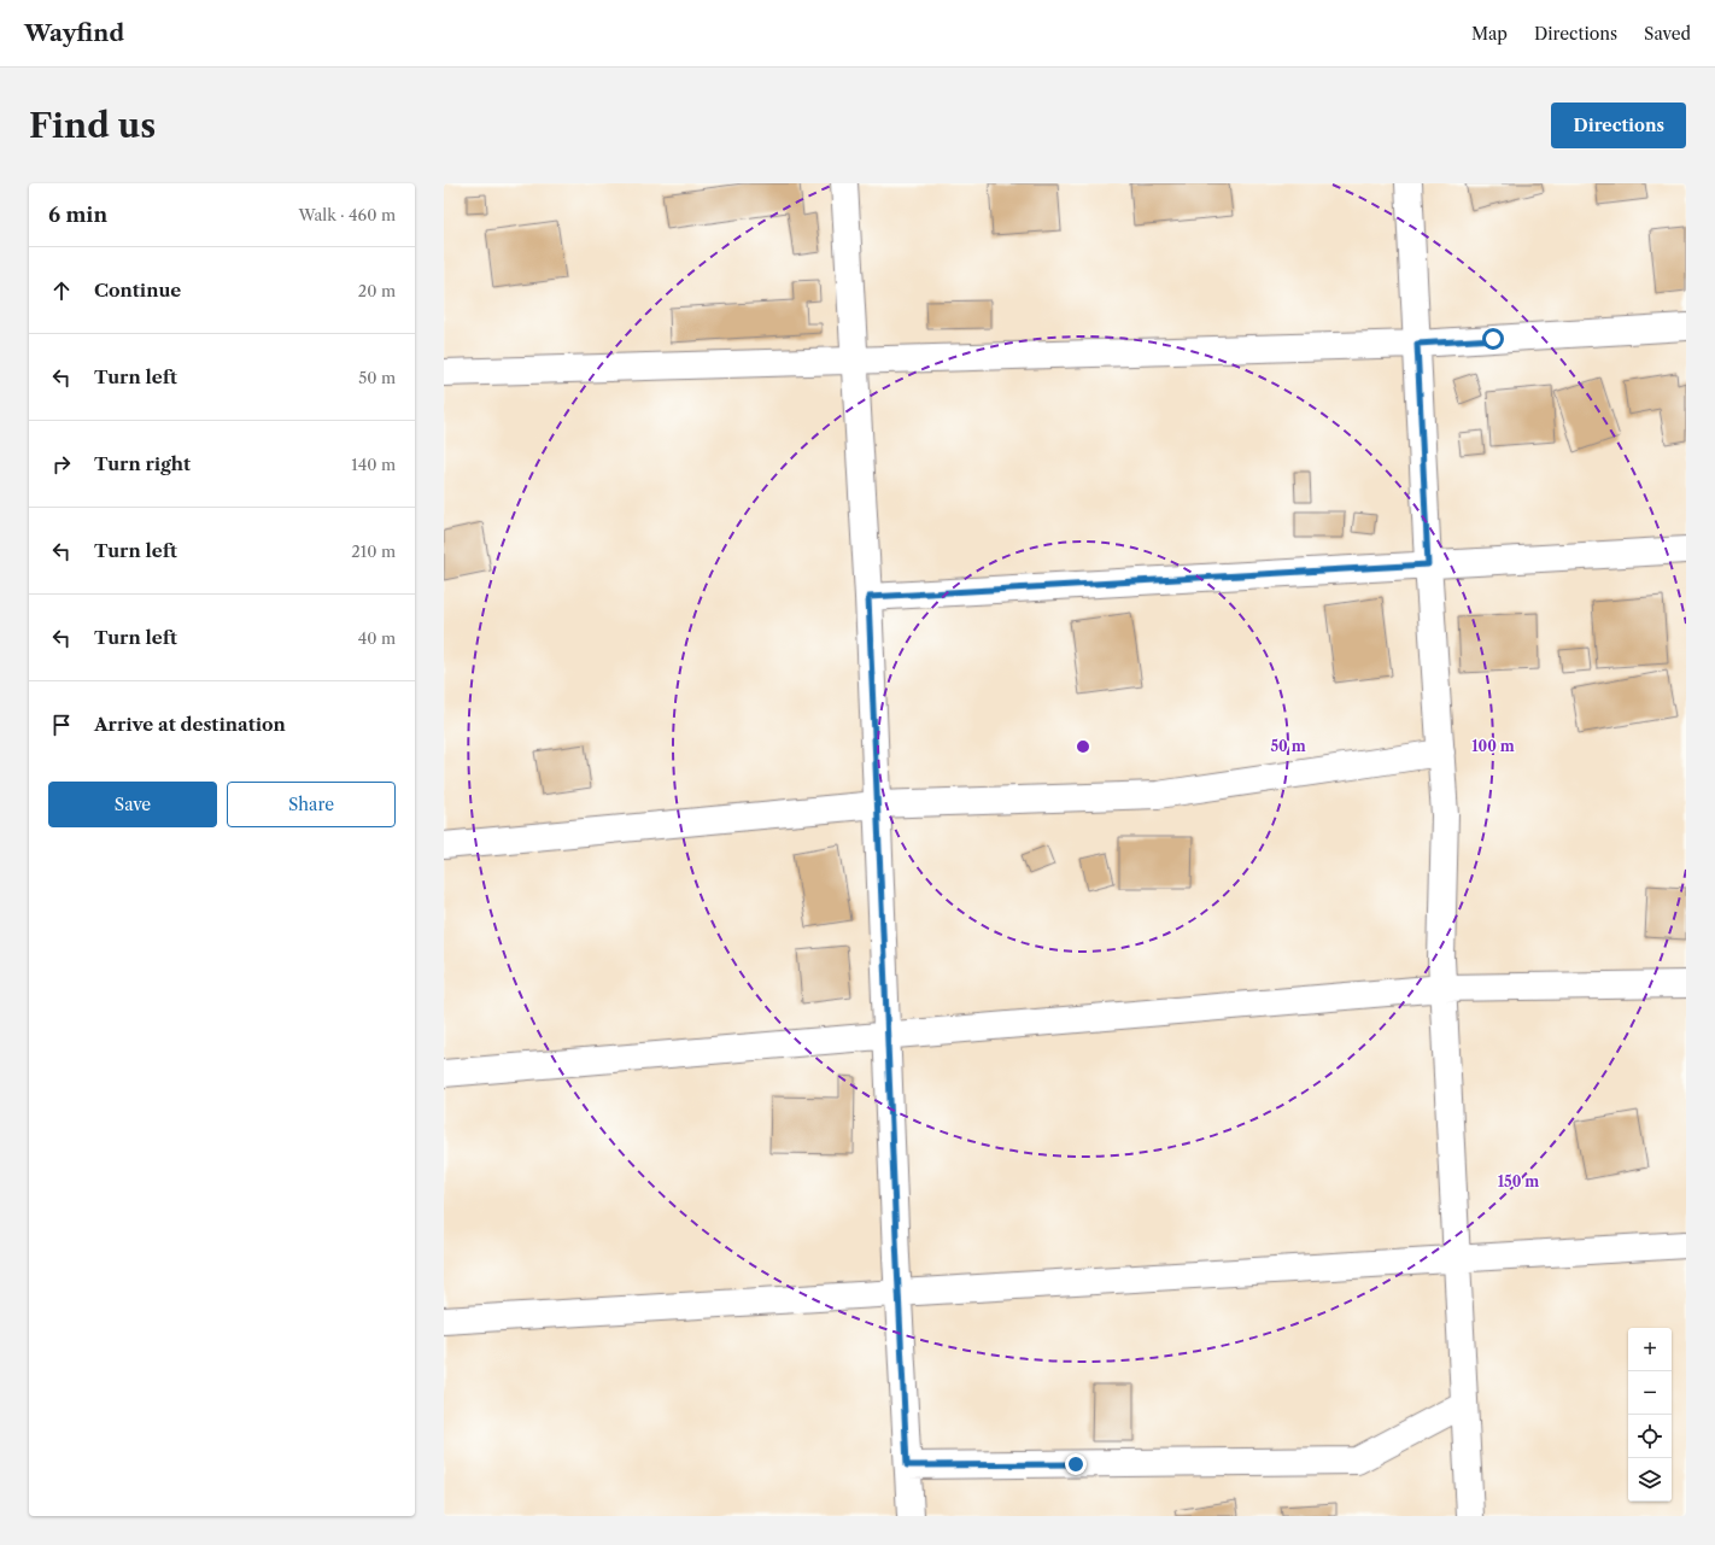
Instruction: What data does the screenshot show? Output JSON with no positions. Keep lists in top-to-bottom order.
{
  "page": {
    "header": "Wayfind",
    "nav": ["Map", "Directions", "Saved"],
    "buttons": [
      "Directions",
      ["Save", "Share"]
    ],
    "title": "Find us",
    "heading": ["6 min", "Walk · 460 m"],
    "list": [
      ["Continue", "20 m"],
      ["Turn left", "50 m"],
      ["Turn right", "140 m"],
      ["Turn left", "210 m"],
      ["Turn left", "40 m"],
      "Arrive at destination"
    ],
    "map_buttons": ["+", "−"]
  },
  "rings": ["50 m", "100 m", "150 m"]
}
